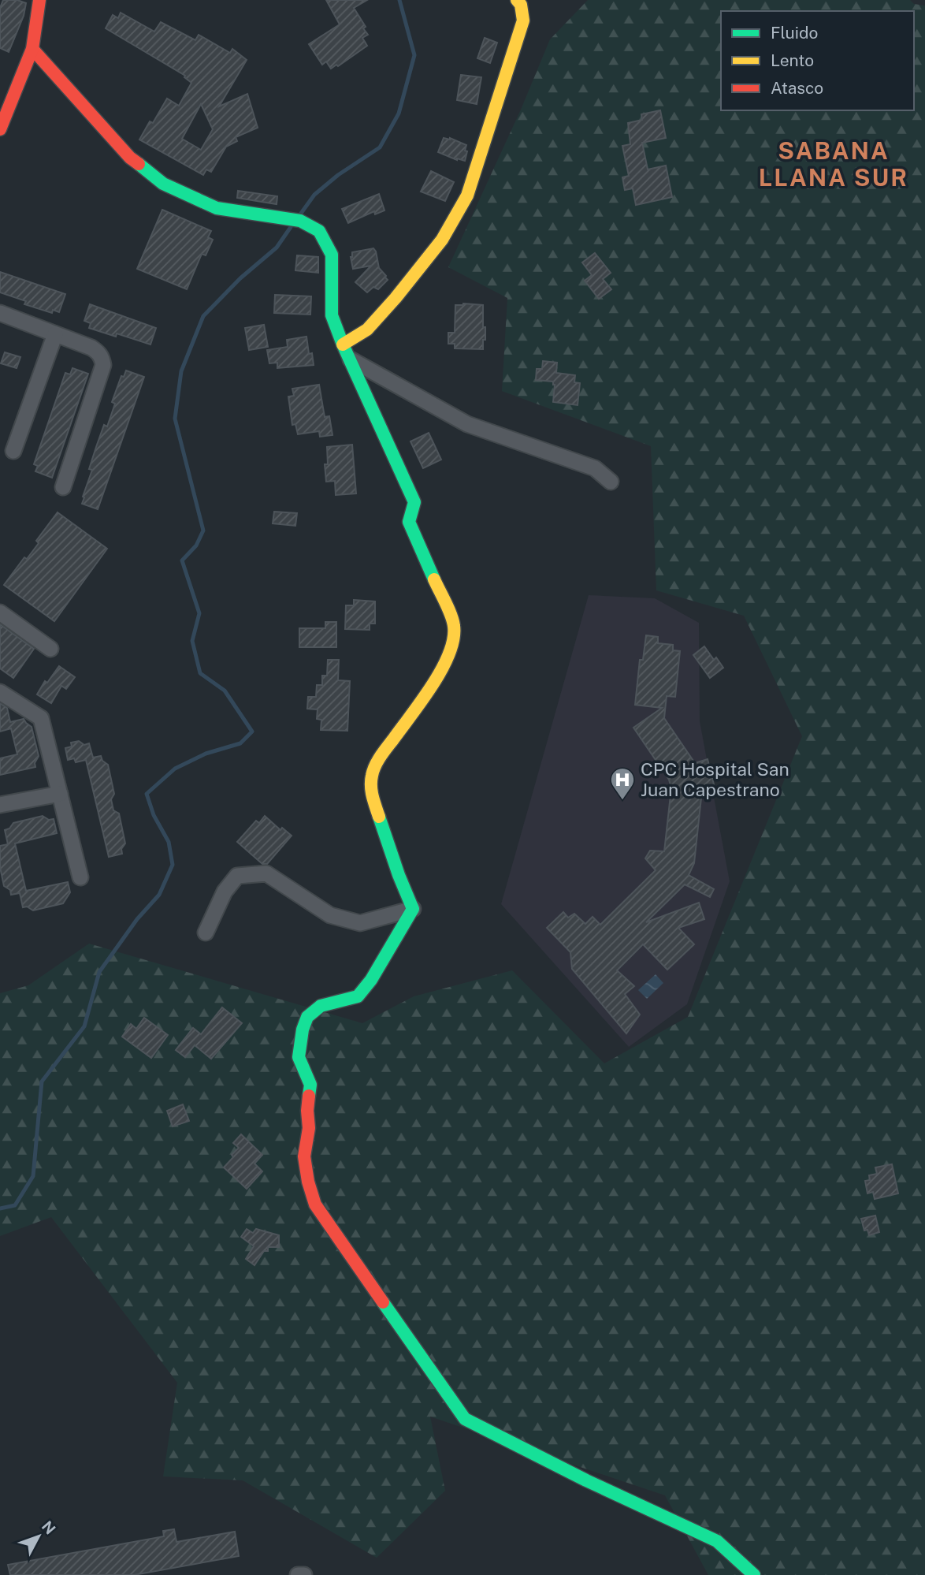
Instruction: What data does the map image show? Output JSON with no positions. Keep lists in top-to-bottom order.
{
  "districts": ["SABANA LLANA SUR"],
  "places": {
    "hospital": ["CPC Hospital San Juan Capestrano"]
  },
  "legend": ["Fluido", "Lento", "Atasco"],
  "north": "top right"
}
